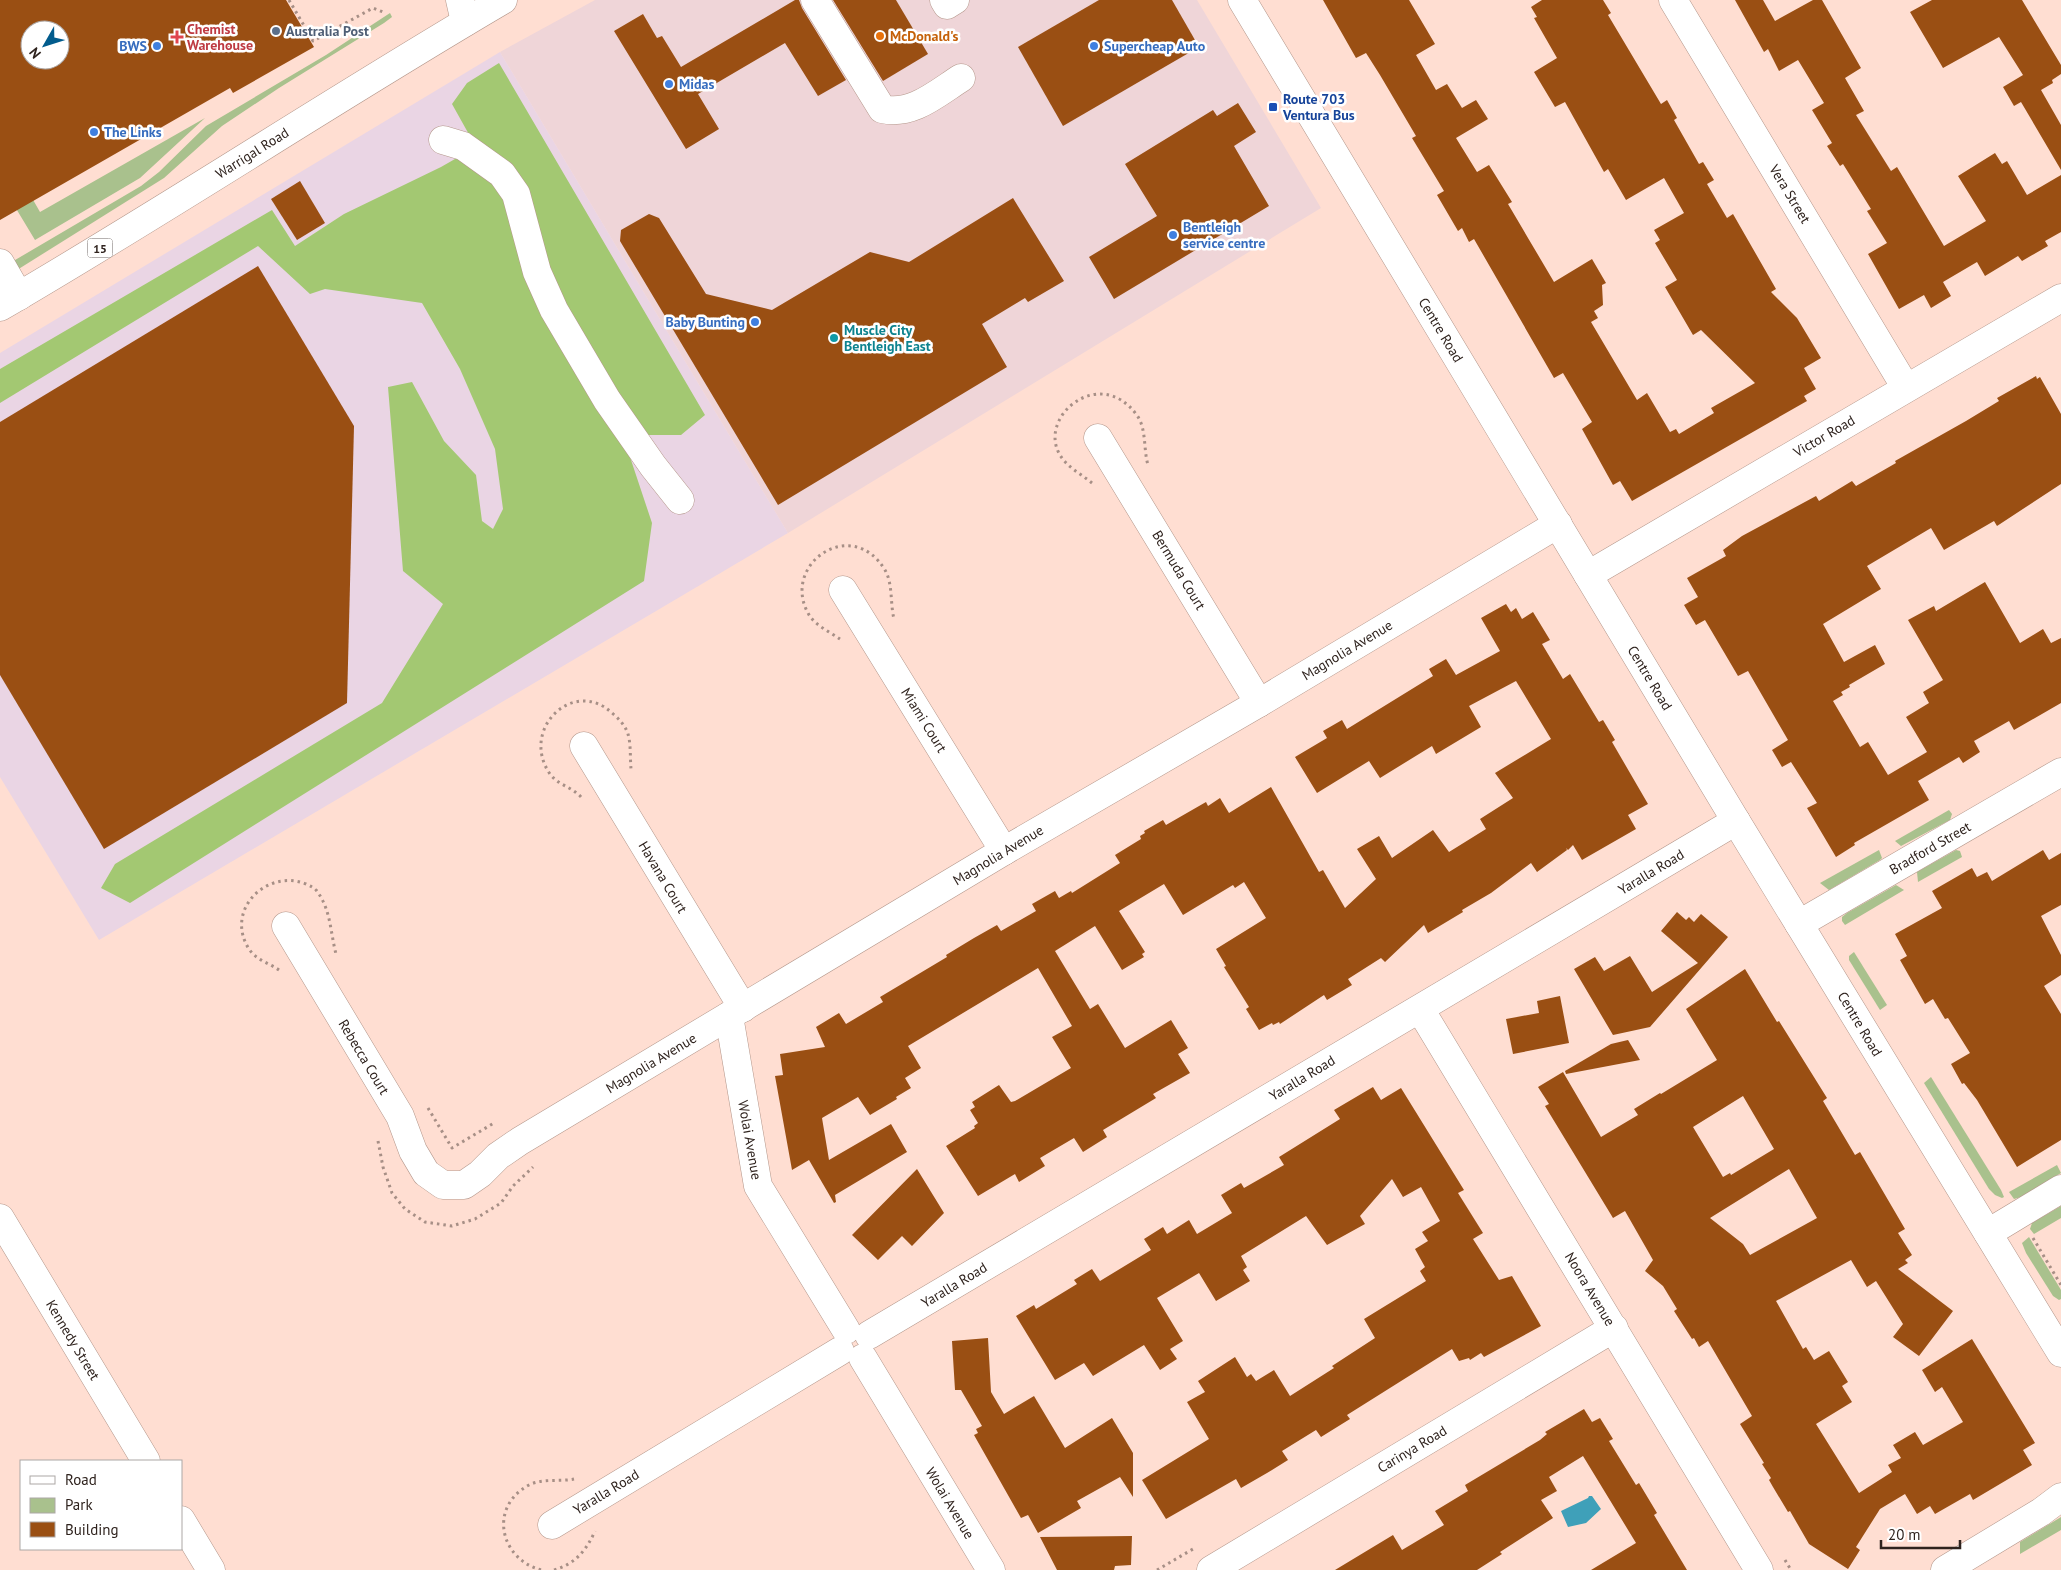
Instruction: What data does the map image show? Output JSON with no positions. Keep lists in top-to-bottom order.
{
  "streets": {
    "main road": [
      "Warrigal Road",
      "Vera Street",
      "15",
      "Centre Road",
      "Victor Road",
      "Bermuda Court",
      "Magnolia Avenue",
      "Miami Court",
      "Bradford Street",
      "Yaralla Road",
      "Havana Court",
      "Rebecca Court",
      "Wolai Avenue",
      "Noora Avenue",
      "Kennedy Street",
      "Carinya Road"
    ]
  },
  "crossings": [
    ["Vera Street", "Victor Road"],
    ["Centre Road", "Victor Road"],
    ["Centre Road", "Magnolia Avenue"],
    ["Centre Road", "Bradford Street"],
    ["Centre Road", "Yaralla Road"],
    ["Bermuda Court", "Magnolia Avenue"],
    ["Magnolia Avenue", "Miami Court"],
    ["Magnolia Avenue", "Havana Court"],
    ["Magnolia Avenue", "Rebecca Court"],
    ["Magnolia Avenue", "Wolai Avenue"],
    ["Yaralla Road", "Wolai Avenue"],
    ["Yaralla Road", "Noora Avenue"],
    ["Havana Court", "Wolai Avenue"],
    ["Noora Avenue", "Carinya Road"]
  ],
  "places": {
    "other": [
      "Australia Post",
      "McDonald's",
      "BWS",
      "Supercheap Auto",
      "Midas",
      "The Links",
      "Bentleigh service centre",
      "Baby Bunting",
      "Muscle City Bentleigh East"
    ],
    "health": ["Chemist Warehouse"],
    "transit": ["Route 703 Ventura Bus"]
  },
  "legend": ["Road", "Park", "Building"],
  "scale_bar": "20 m",
  "north": "bottom left"
}
